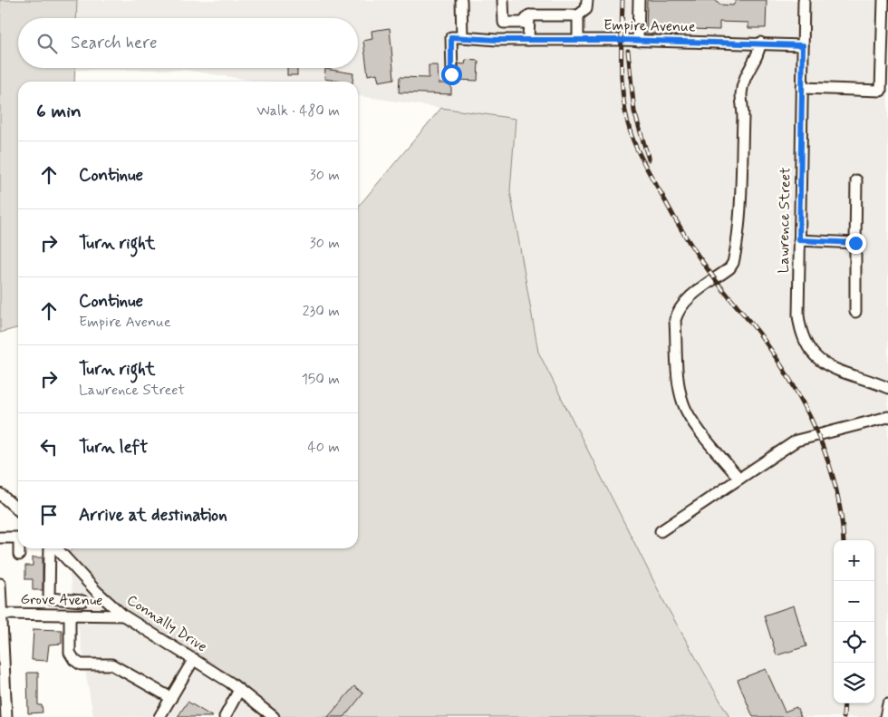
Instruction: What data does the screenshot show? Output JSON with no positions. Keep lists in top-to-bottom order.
{
  "streets": {
    "street": [
      "Empire Avenue",
      "Lawrence Street",
      "Grove Avenue",
      "Connally Drive"
    ]
  },
  "crossings": [
    ["Empire Avenue", "Lawrence Street"],
    ["Grove Avenue", "Connally Drive"]
  ],
  "page": {
    "search": "Search here",
    "heading": ["6 min", "Walk · 480 m"],
    "list": [
      ["Continue", "30 m"],
      ["Turn right", "30 m"],
      ["Continue", "Empire Avenue", "230 m"],
      ["Turn right", "Lawrence Street", "150 m"],
      ["Turn left", "40 m"],
      "Arrive at destination"
    ],
    "map_buttons": ["+", "−"]
  }
}
